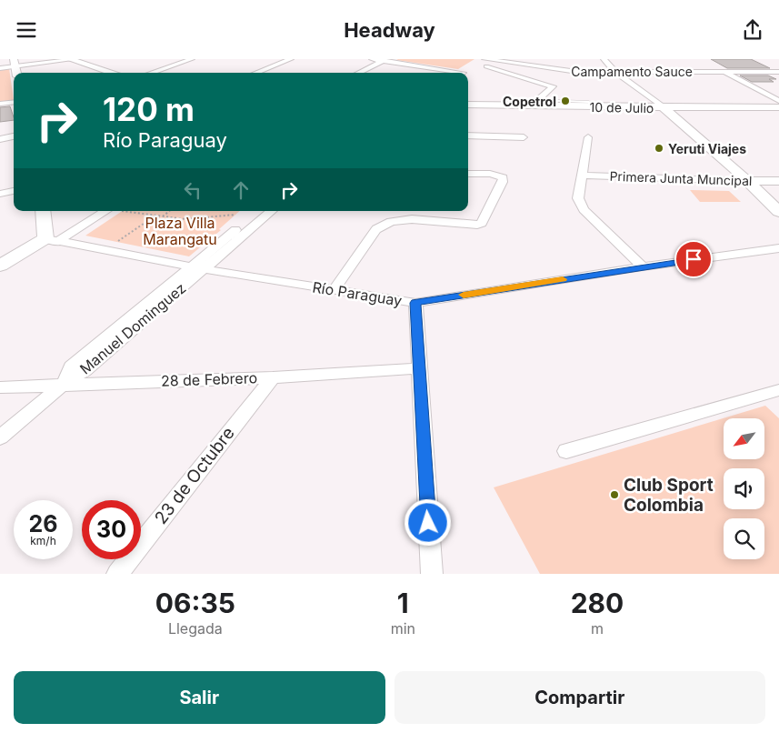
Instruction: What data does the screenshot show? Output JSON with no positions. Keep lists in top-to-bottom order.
{
  "streets": {
    "main road": ["10 de Julio", "Primera Junta Muncipal"],
    "street": [
      "Campamento Sauce",
      "Río Paraguay",
      "Manuel Dominguez",
      "28 de Febrero",
      "23 de Octubre"
    ]
  },
  "crossings": [
    ["Río Paraguay", "Manuel Dominguez"],
    ["Manuel Dominguez", "28 de Febrero"],
    ["28 de Febrero", "23 de Octubre"]
  ],
  "parks": ["Plaza Villa Marangatu"],
  "places": ["Copetrol", "Yeruti Viajes", "Club Sport Colombia"],
  "north": "bottom left",
  "page": {
    "header": "Headway",
    "turn": ["120 m", "Río Paraguay"],
    "speed": "26 km/h",
    "limit": "30",
    "eta": [
      "06:35",
      "Llegada",
      "1",
      "min",
      "280",
      "m"
    ],
    "buttons": ["Salir", "Compartir"]
  }
}
